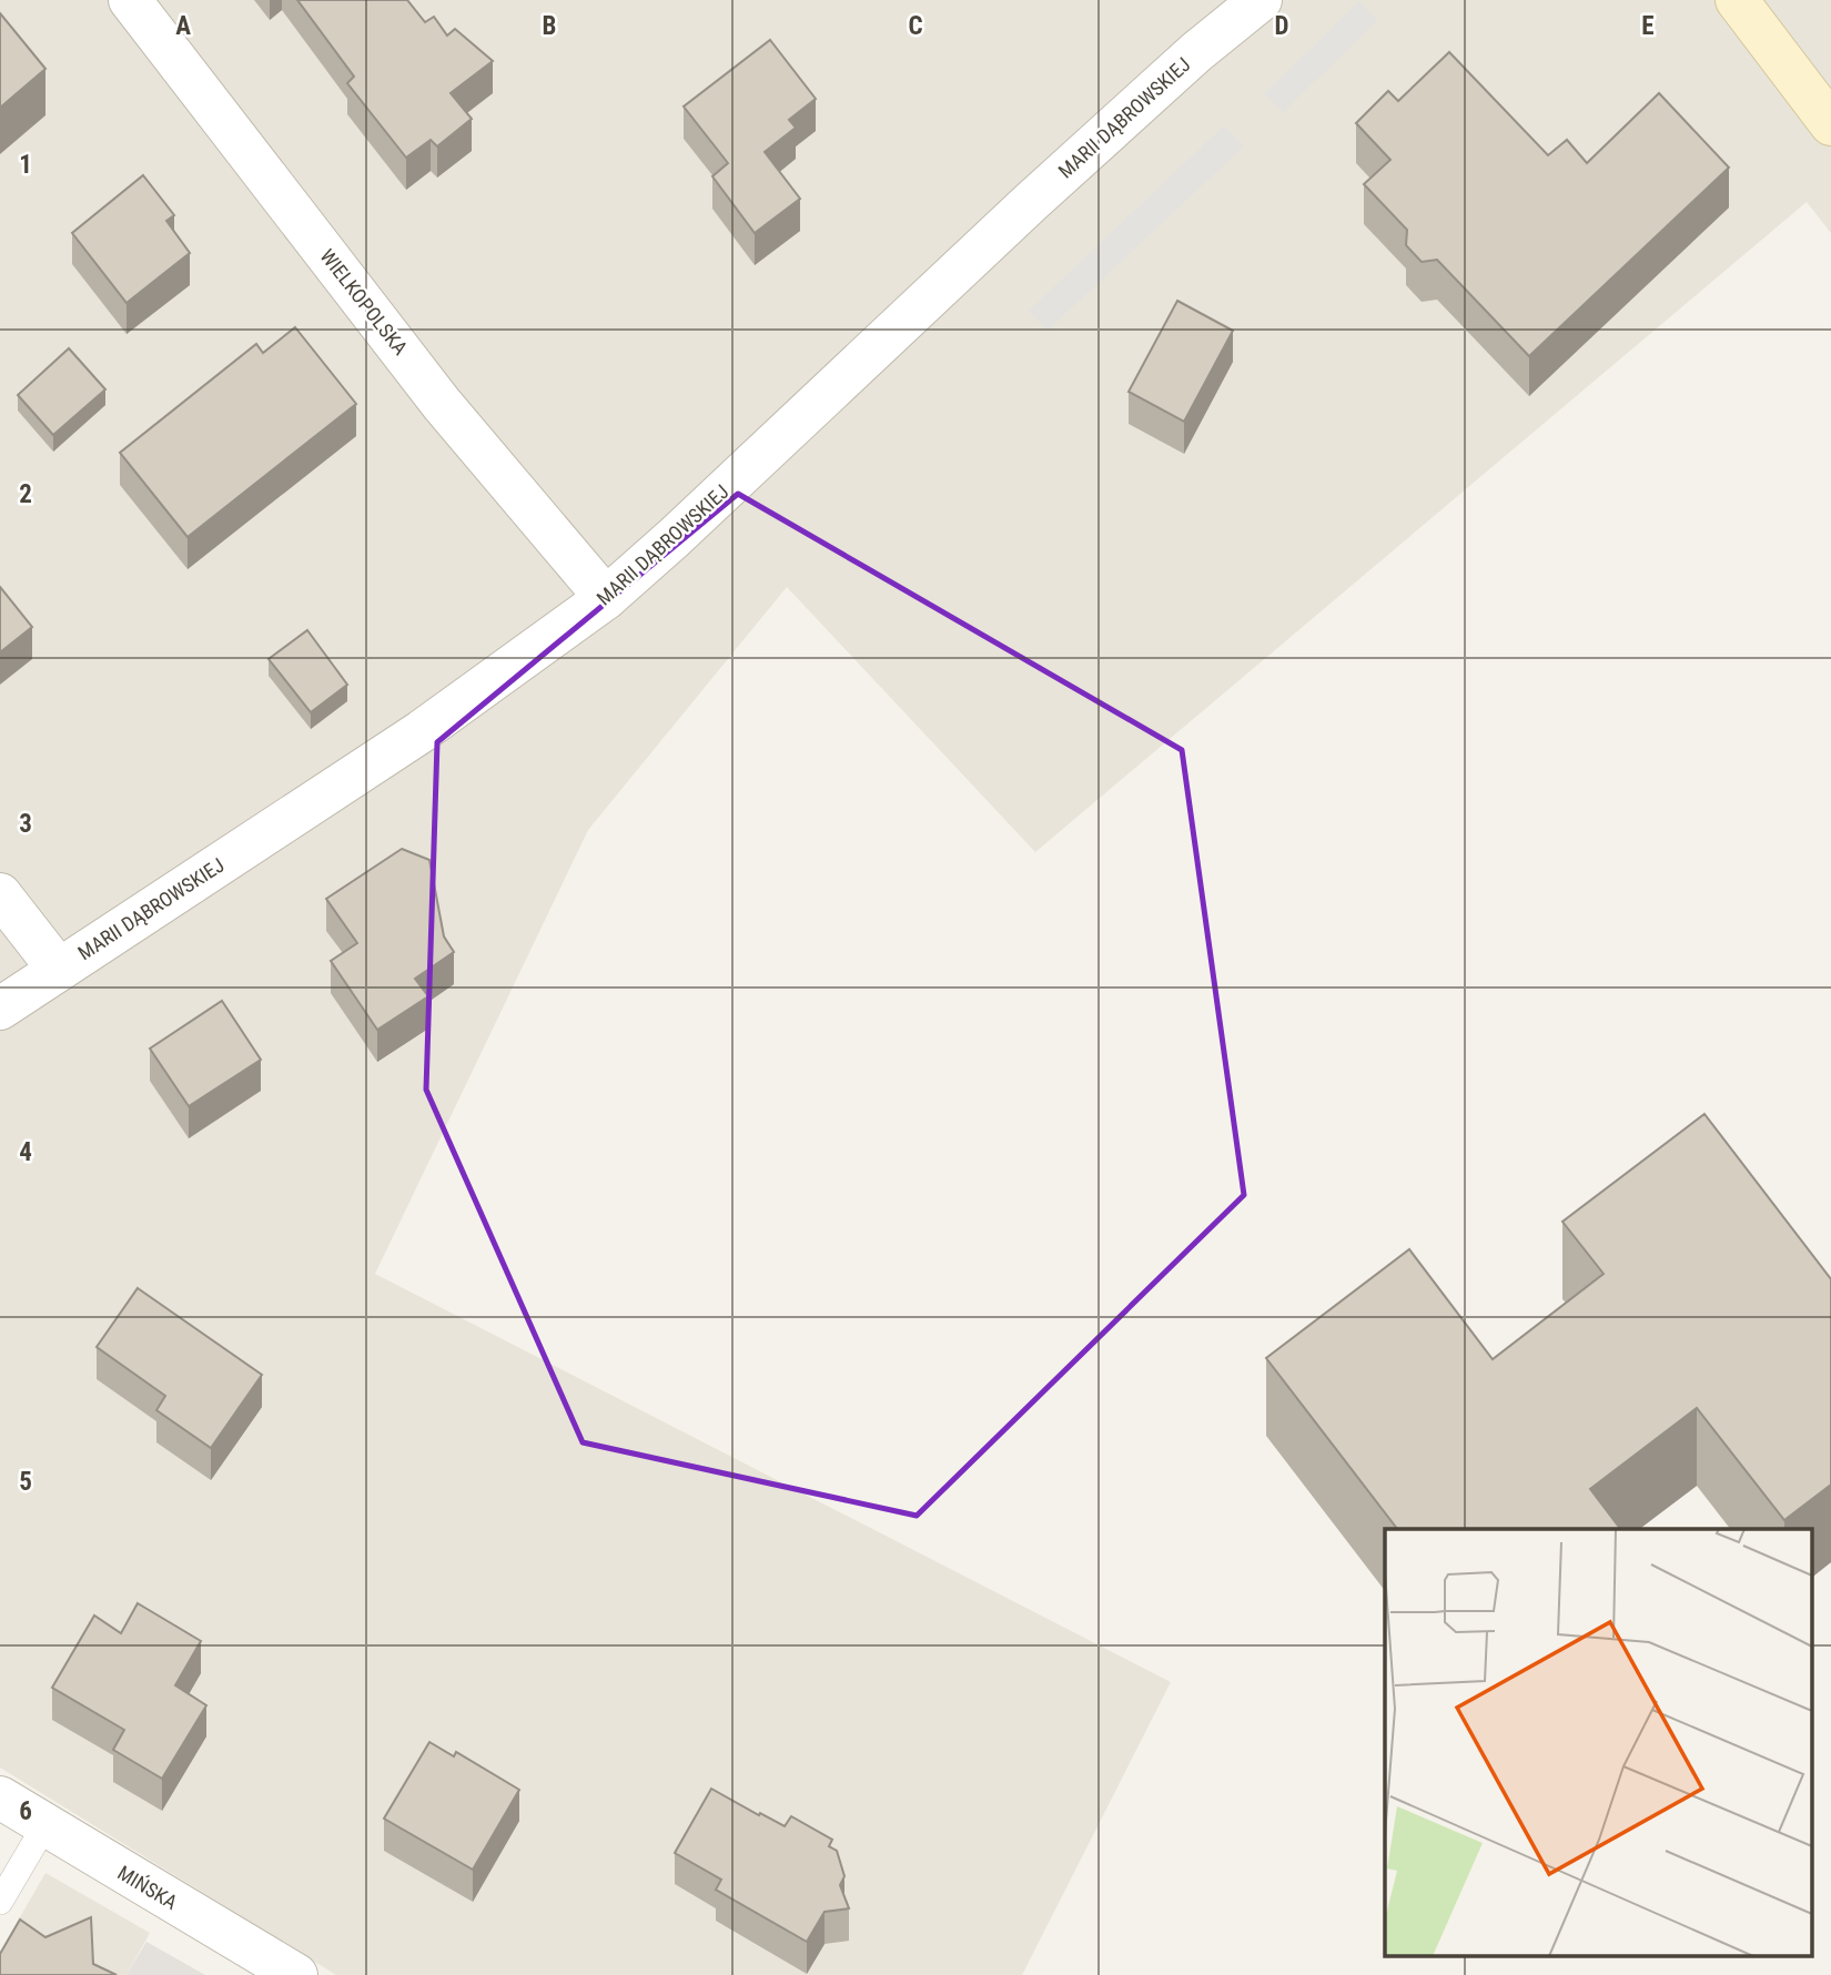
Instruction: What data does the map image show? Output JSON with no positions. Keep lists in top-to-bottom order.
{
  "streets": {
    "street": ["MARII DĄBROWSKIEJ", "WIELKOPOLSKA", "MIŃSKA"]
  },
  "crossings": [
    ["MARII DĄBROWSKIEJ", "WIELKOPOLSKA"]
  ],
  "grid": {
    "columns": [
      "A",
      "B",
      "C",
      "D",
      "E"
    ],
    "rows": [
      "1",
      "2",
      "3",
      "4",
      "5",
      "6"
    ]
  }
}
